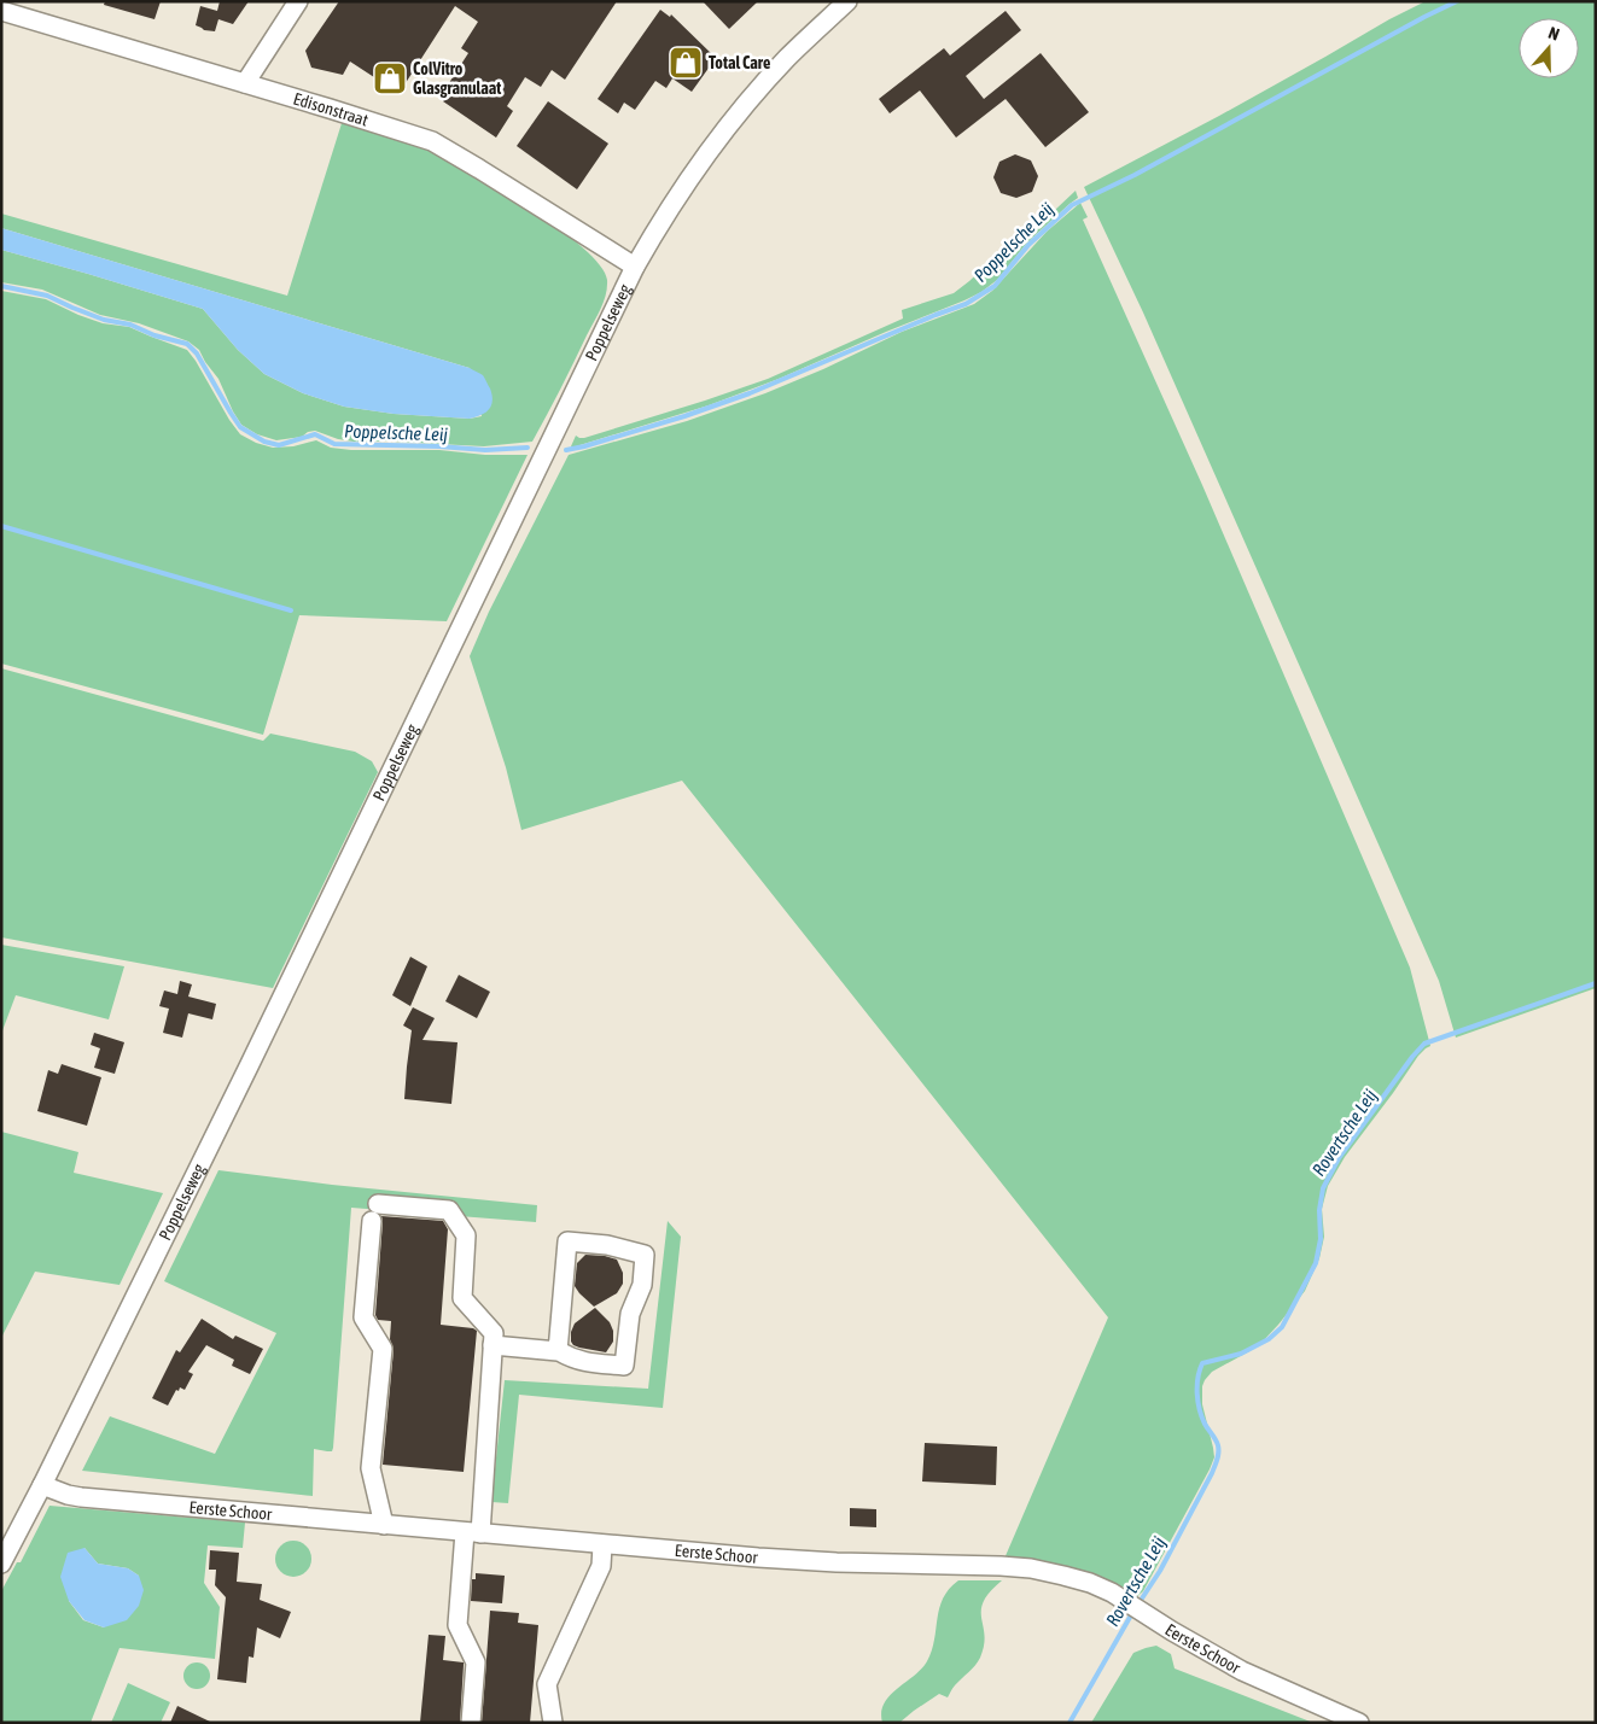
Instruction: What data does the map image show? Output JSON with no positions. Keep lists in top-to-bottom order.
{
  "streets": {
    "street": ["Edisonstraat", "Poppelseweg", "Eerste Schoor"]
  },
  "crossings": [
    ["Edisonstraat", "Poppelseweg"],
    ["Poppelseweg", "Eerste Schoor"]
  ],
  "water": ["Poppelsche Leij", "Rovertsche Leij"],
  "places": {
    "shop": ["Total Care", "ColVitro Glasgranulaat"]
  },
  "north": "top"
}
